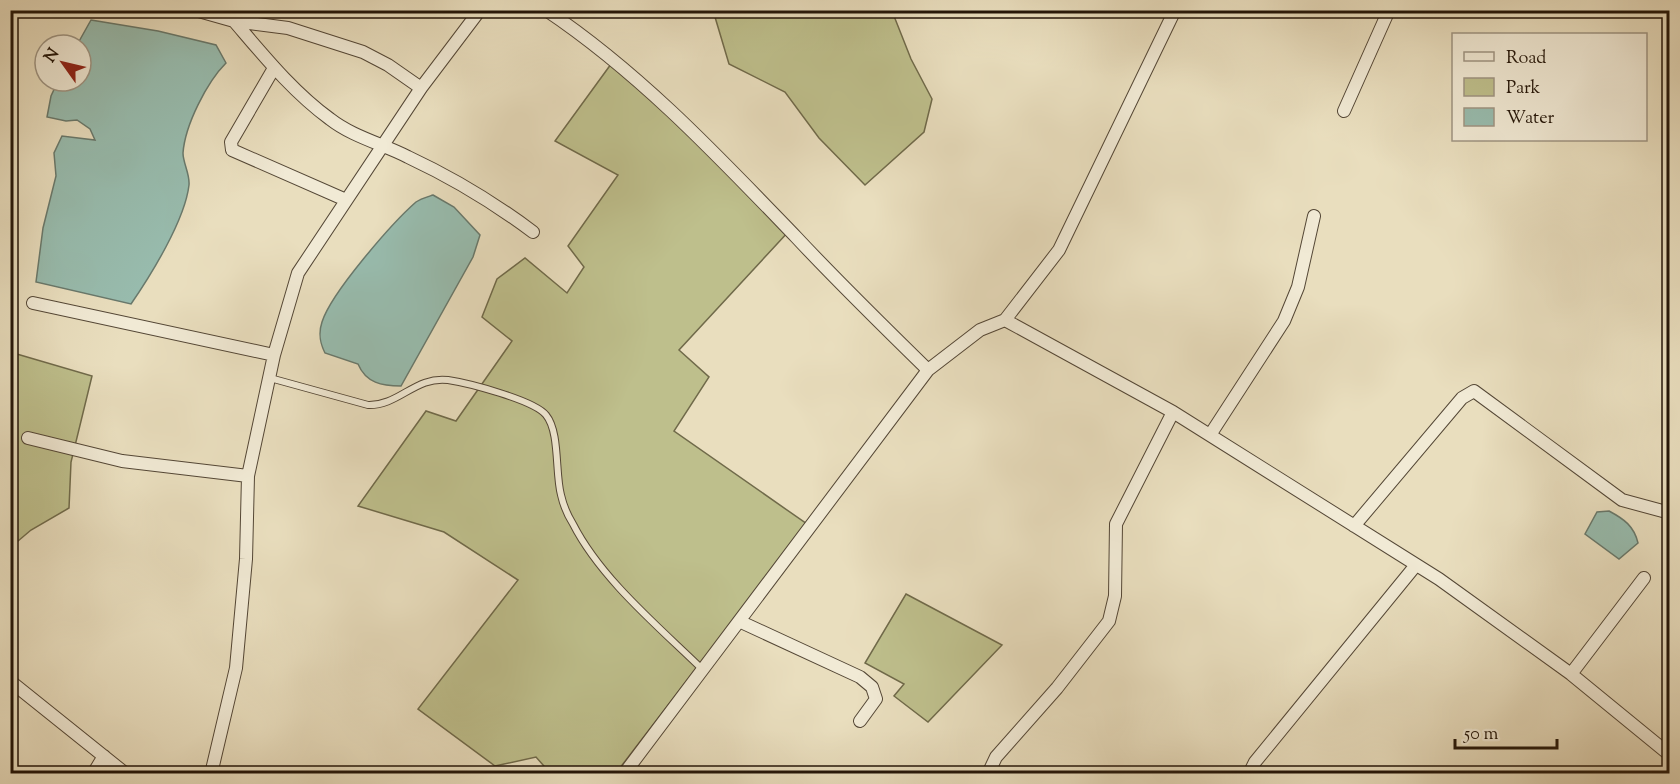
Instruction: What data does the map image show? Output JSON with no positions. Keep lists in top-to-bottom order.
{
  "legend": ["Road", "Park", "Water"],
  "scale_bar": "50 m",
  "north": "top left"
}
